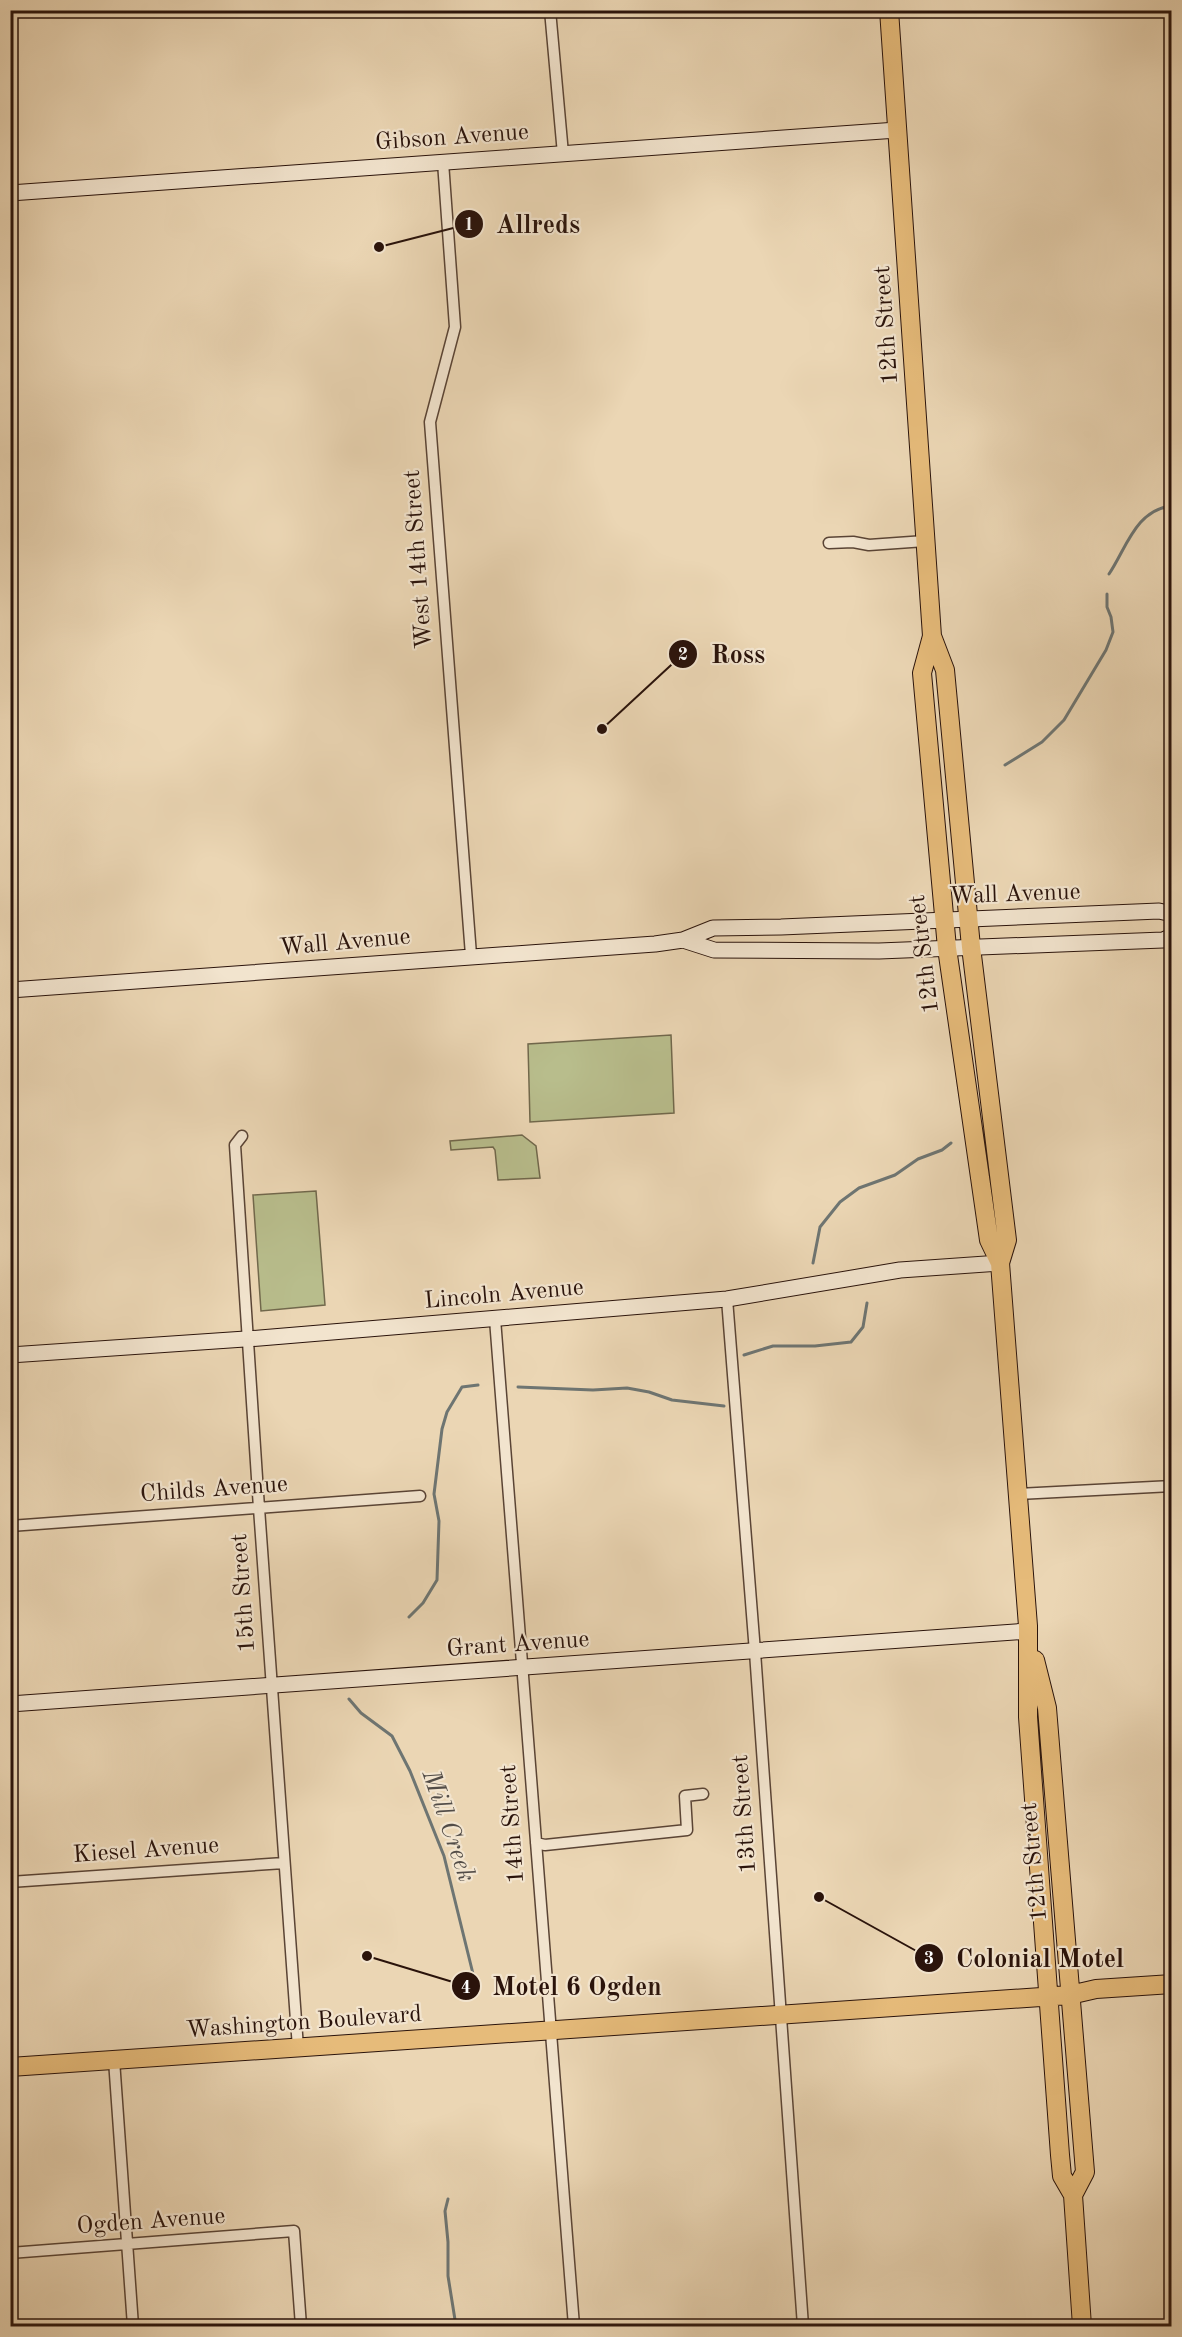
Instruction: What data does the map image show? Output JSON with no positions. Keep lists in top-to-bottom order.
{
  "streets": {
    "main road": ["12th Street", "Washington Boulevard"],
    "street": [
      "Gibson Avenue",
      "West 14th Street",
      "Wall Avenue",
      "Lincoln Avenue",
      "Childs Avenue",
      "15th Street",
      "Grant Avenue",
      "13th Street",
      "14th Street",
      "Kiesel Avenue",
      "Ogden Avenue"
    ]
  },
  "crossings": [
    ["Gibson Avenue", "12th Street"],
    ["Gibson Avenue", "West 14th Street"],
    ["12th Street", "Wall Avenue"],
    ["12th Street", "Lincoln Avenue"],
    ["12th Street", "Grant Avenue"],
    ["12th Street", "Washington Boulevard"],
    ["West 14th Street", "Wall Avenue"],
    ["Lincoln Avenue", "15th Street"],
    ["Lincoln Avenue", "13th Street"],
    ["Lincoln Avenue", "14th Street"],
    ["Childs Avenue", "15th Street"],
    ["15th Street", "Grant Avenue"],
    ["15th Street", "Kiesel Avenue"],
    ["15th Street", "Washington Boulevard"],
    ["Grant Avenue", "13th Street"],
    ["Grant Avenue", "14th Street"],
    ["13th Street", "Washington Boulevard"],
    ["14th Street", "Washington Boulevard"]
  ],
  "water": ["Mill Creek"],
  "places": [
    "Allreds",
    "Ross",
    "Colonial Motel",
    "Motel 6 Ogden"
  ]
}
